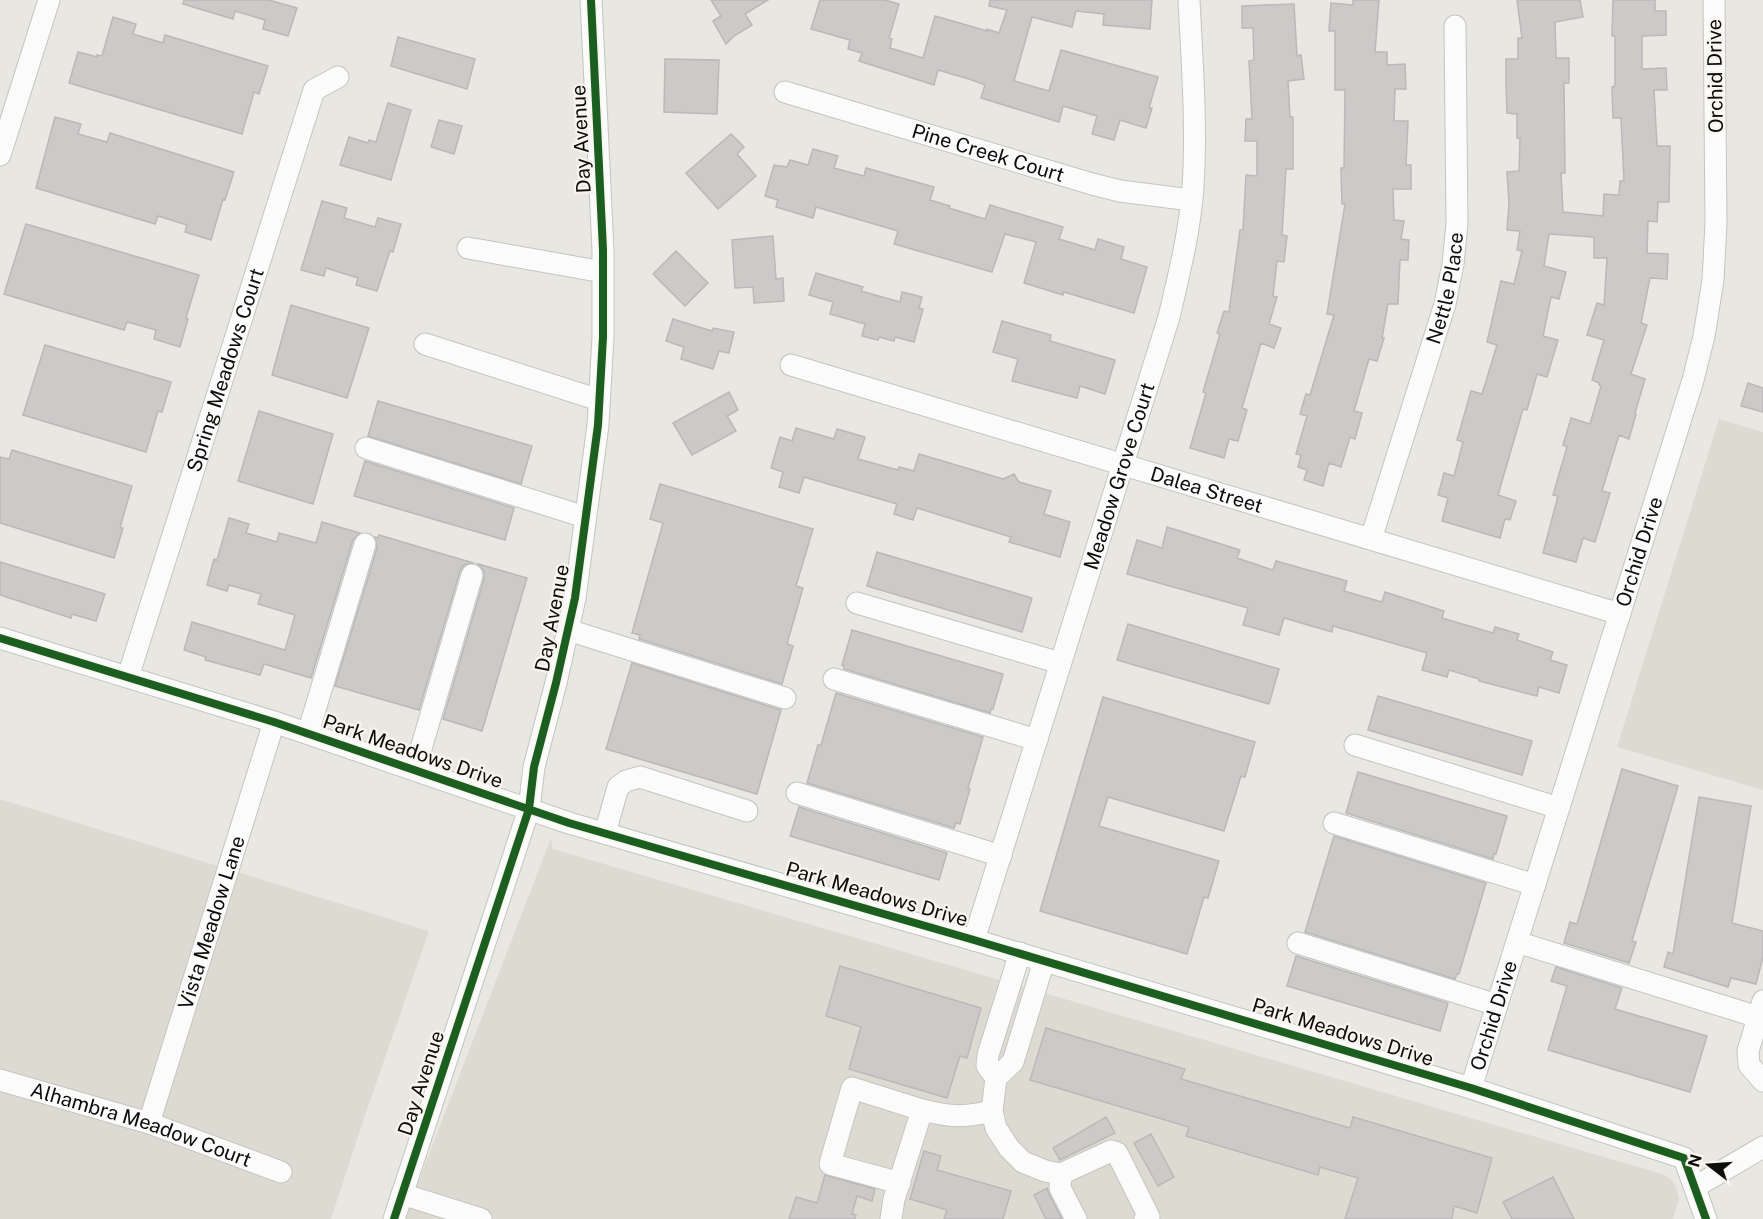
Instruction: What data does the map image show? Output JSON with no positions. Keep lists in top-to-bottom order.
{
  "streets": {
    "street": [
      "Orchid Drive",
      "Day Avenue",
      "Pine Creek Court",
      "Nettle Place",
      "Spring Meadows Court",
      "Meadow Grove Court",
      "Dalea Street",
      "Park Meadows Drive",
      "Vista Meadow Lane",
      "Alhambra Meadow Court"
    ]
  },
  "crossings": [
    ["Orchid Drive", "Dalea Street"],
    ["Orchid Drive", "Park Meadows Drive"],
    ["Day Avenue", "Park Meadows Drive"],
    ["Pine Creek Court", "Meadow Grove Court"],
    ["Nettle Place", "Dalea Street"],
    ["Spring Meadows Court", "Park Meadows Drive"],
    ["Meadow Grove Court", "Dalea Street"],
    ["Meadow Grove Court", "Park Meadows Drive"],
    ["Park Meadows Drive", "Vista Meadow Lane"],
    ["Vista Meadow Lane", "Alhambra Meadow Court"]
  ],
  "north": "left"
}
